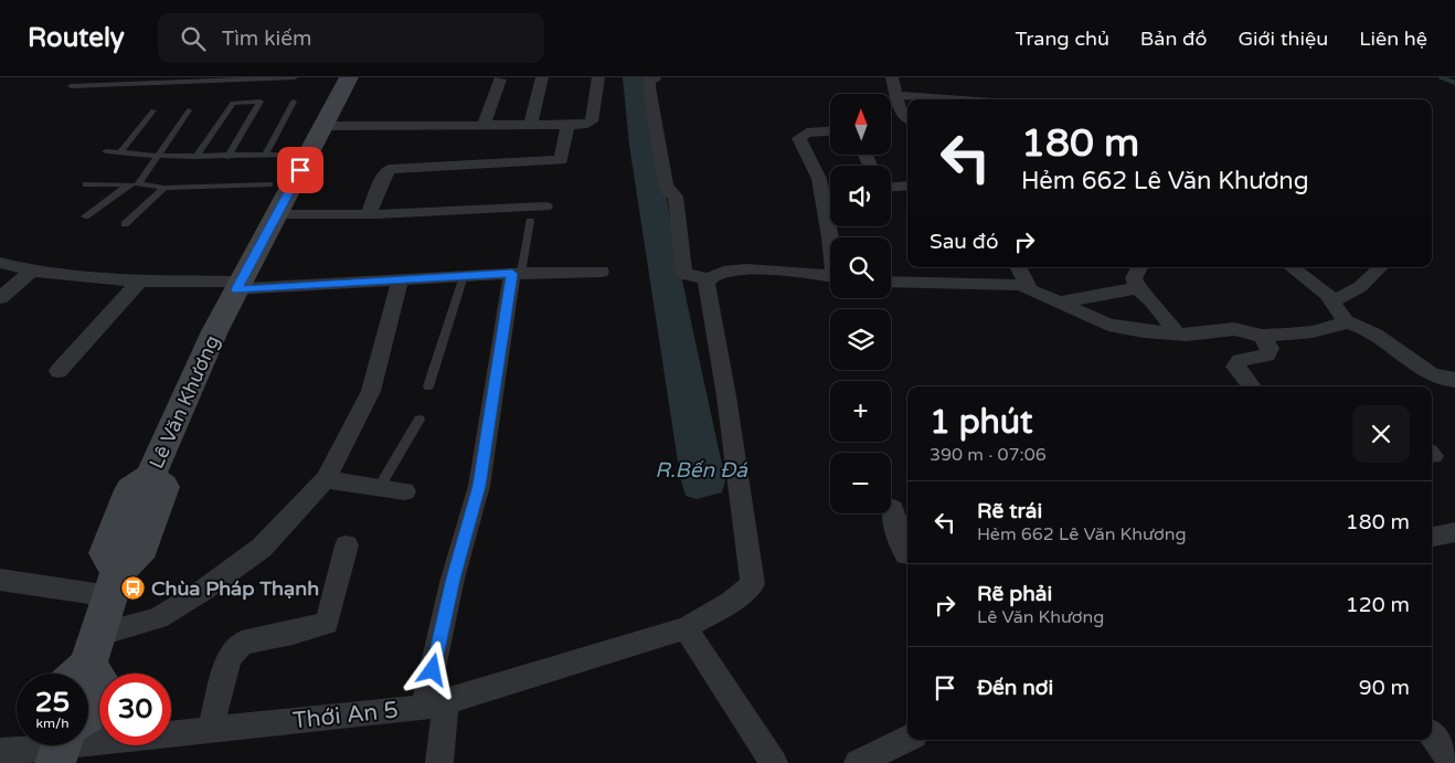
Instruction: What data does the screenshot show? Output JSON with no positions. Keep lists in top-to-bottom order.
{
  "streets": {
    "main road": ["Lê Văn Khương"],
    "street": ["Thới An 5"]
  },
  "water": ["R.Bến Đá"],
  "places": {
    "bus stop": ["Chùa Pháp Thạnh"]
  },
  "north": "top",
  "page": {
    "header": "Routely",
    "search": "Tìm kiếm",
    "nav": [
      "Trang chủ",
      "Bản đồ",
      "Giới thiệu",
      "Liên hệ"
    ],
    "map_buttons": ["+", "−"],
    "turn": ["180 m", "Hẻm 662 Lê Văn Khương"],
    "then": "Sau đó",
    "heading": ["1 phút", "390 m · 07:06"],
    "list": [
      {
        "name": "Rẽ trái",
        "note": "Hẻm 662 Lê Văn Khương",
        "value": "180 m"
      },
      {
        "name": "Rẽ phải",
        "note": "Lê Văn Khương",
        "value": "120 m"
      },
      {
        "name": "Đến nơi",
        "value": "90 m"
      }
    ],
    "speed": "25 km/h",
    "limit": "30"
  }
}
